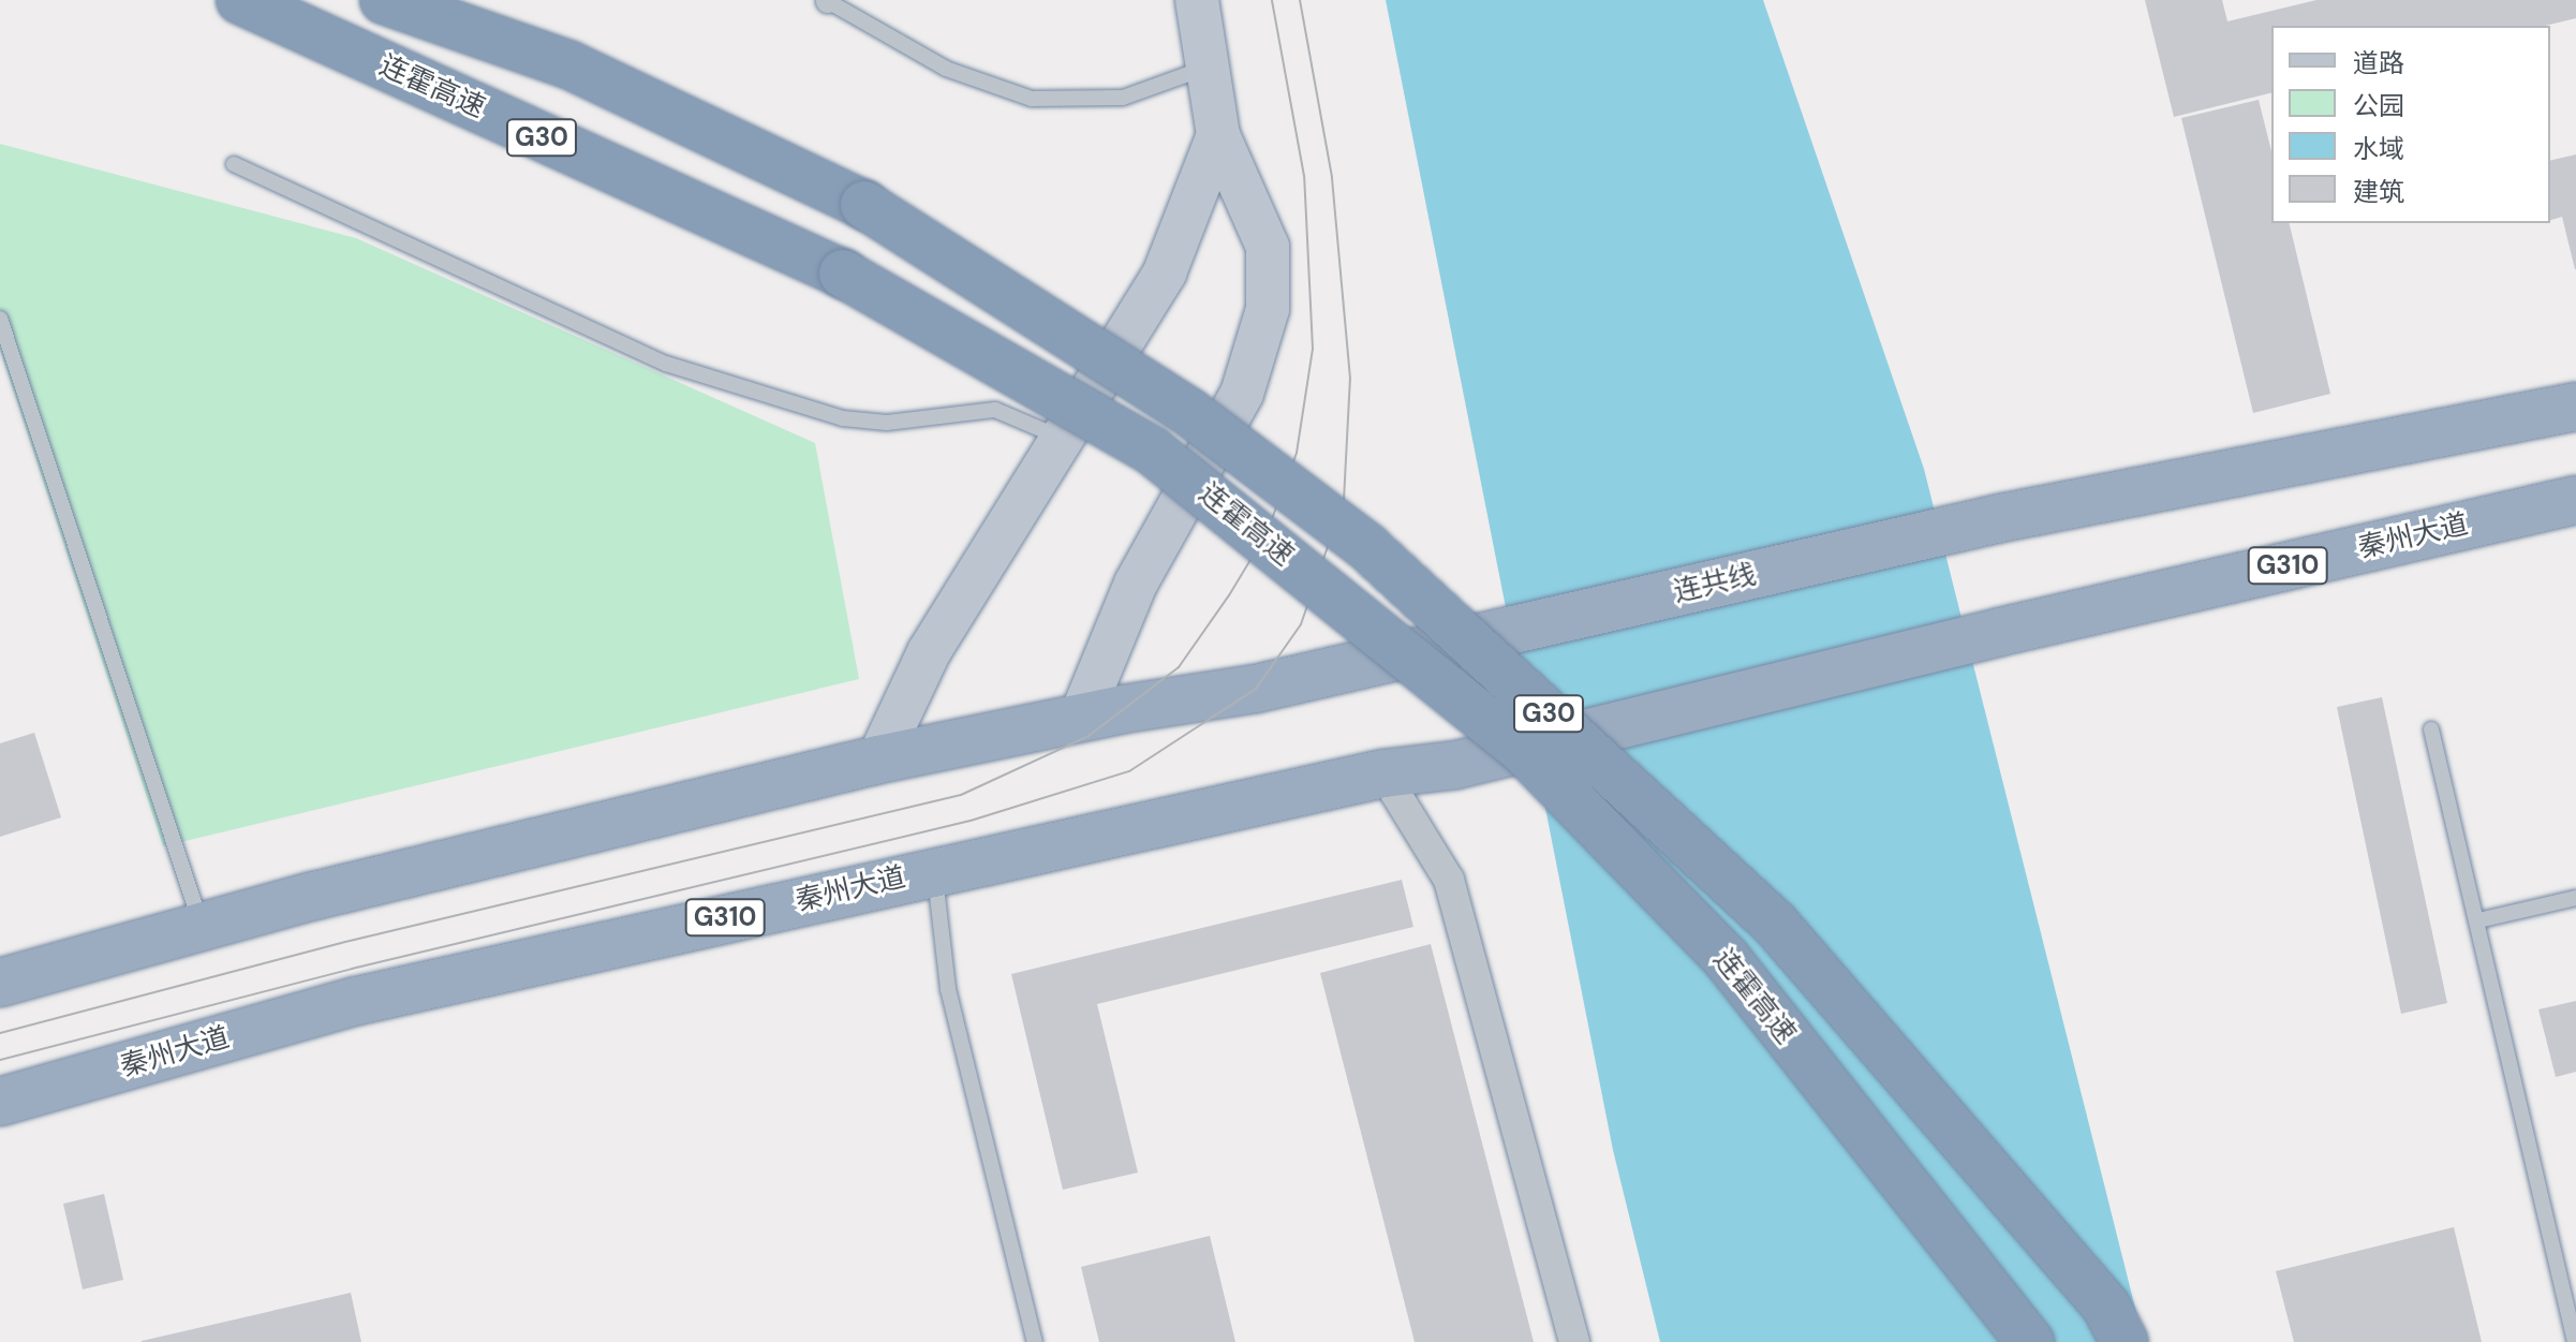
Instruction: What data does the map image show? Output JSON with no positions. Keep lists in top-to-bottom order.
{
  "streets": {
    "highway": [
      "连霍高速",
      "G30",
      "秦州大道",
      "G310",
      "连共线"
    ]
  },
  "legend": [
    "道路",
    "公园",
    "水域",
    "建筑"
  ]
}
